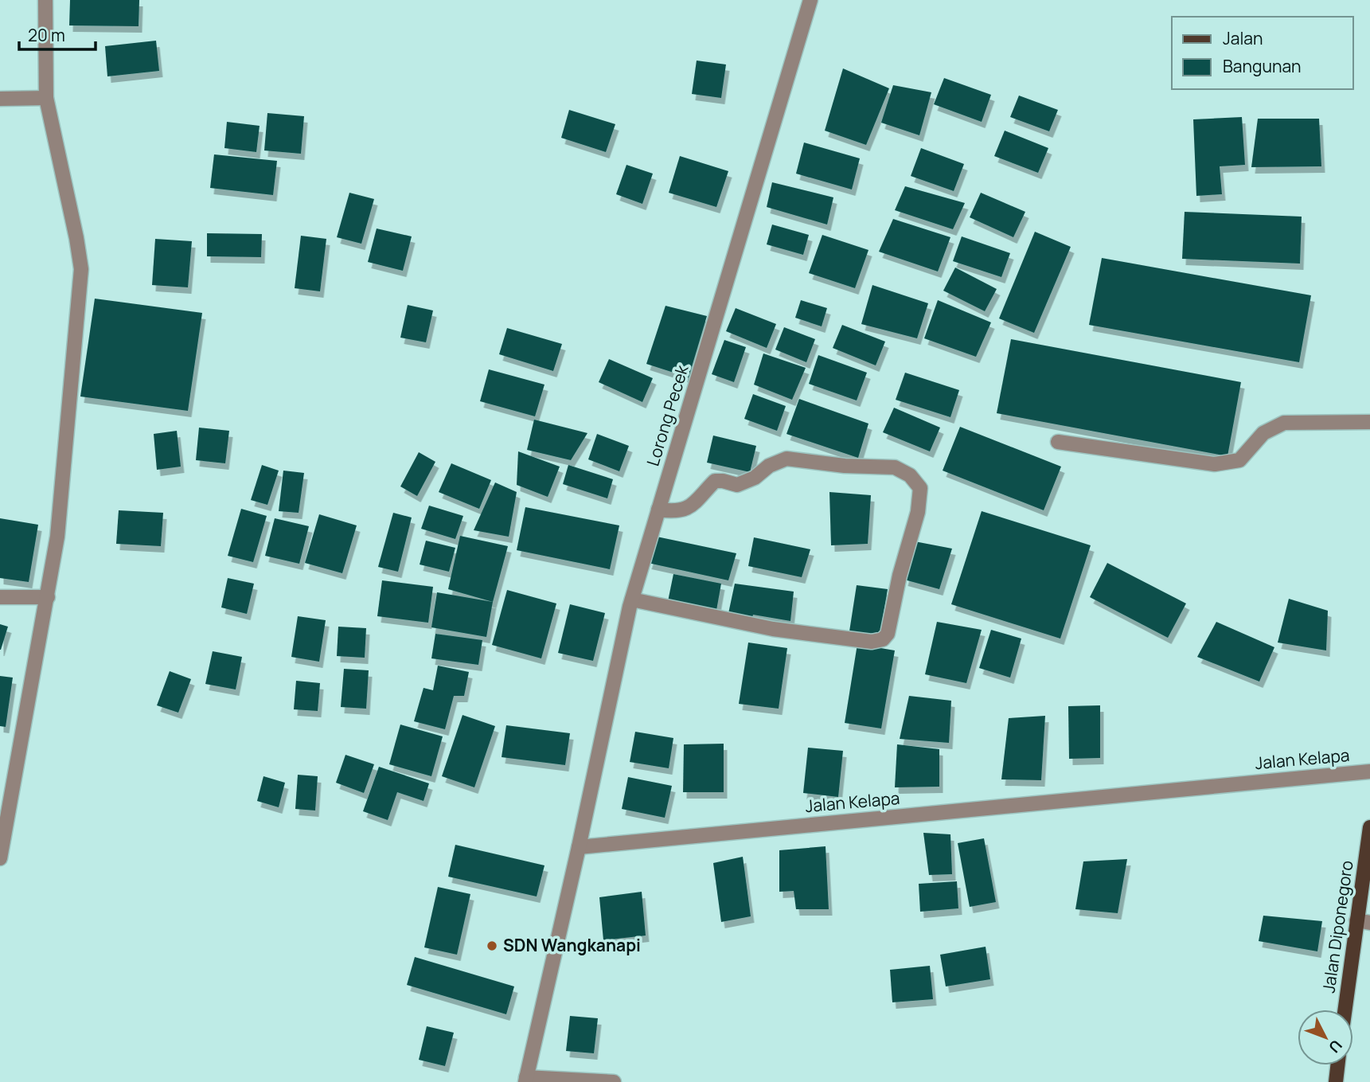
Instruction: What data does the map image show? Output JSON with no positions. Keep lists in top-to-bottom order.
{
  "streets": {
    "main road": ["Jalan Diponegoro"],
    "street": ["Lorong Pecek", "Jalan Kelapa"]
  },
  "crossings": [
    ["Lorong Pecek", "Jalan Kelapa"]
  ],
  "places": ["SDN Wangkanapi"],
  "legend": ["Jalan", "Bangunan"],
  "scale_bar": "20 m",
  "north": "bottom right"
}
